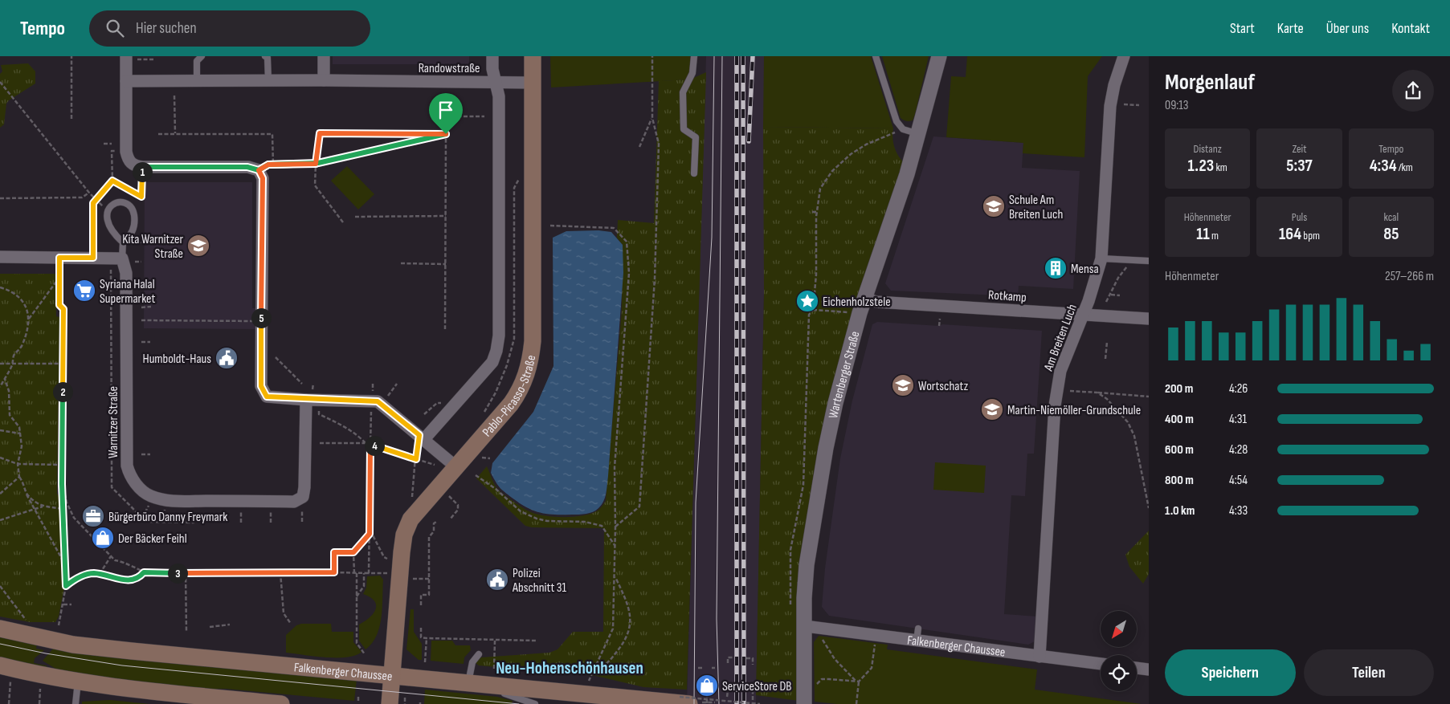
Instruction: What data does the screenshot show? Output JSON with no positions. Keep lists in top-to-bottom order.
{
  "streets": {
    "main road": ["Pablo-Picasso-Straße", "Falkenberger Chaussee"],
    "street": [
      "Randowstraße",
      "Rotkamp",
      "Am Breiten Luch",
      "Wartenberger Straße",
      "Warnitzer Straße"
    ]
  },
  "crossings": [
    ["Randowstraße", "Pablo-Picasso-Straße"],
    ["Rotkamp", "Am Breiten Luch"],
    ["Rotkamp", "Wartenberger Straße"],
    ["Am Breiten Luch", "Falkenberger Chaussee"],
    ["Wartenberger Straße", "Falkenberger Chaussee"],
    ["Pablo-Picasso-Straße", "Falkenberger Chaussee"]
  ],
  "districts": ["Neu-Hohenschönhausen"],
  "places": {
    "school or university": [
      "Schule Am Breiten Luch",
      "Kita Warnitzer Straße",
      "Wortschatz",
      "Martin-Niemöller-Grundschule"
    ],
    "building": ["Mensa"],
    "supermarket": ["Syriana Halal Supermarket"],
    "place": ["Eichenholzstele"],
    "public building": ["Humboldt-Haus", "Polizei Abschnitt 31"],
    "office": ["Bürgerbüro Danny Freymark"],
    "shop": ["Der Bäcker Feihl", "ServiceStore DB"]
  },
  "north": "bottom left",
  "page": {
    "header": "Tempo",
    "search": "Hier suchen",
    "nav": [
      "Start",
      "Karte",
      "Über uns",
      "Kontakt"
    ],
    "heading": ["Morgenlauf", "09:13"],
    "stats": [
      ["Distanz", "1.23 km"],
      ["Zeit", "5:37"],
      ["Tempo", "4:34 /km"],
      ["Höhenmeter", "11 m"],
      ["Puls", "164 bpm"],
      ["kcal", "85"]
    ],
    "pins": [
      "1",
      "5",
      "2",
      "4",
      "3"
    ],
    "chart": ["Höhenmeter", "257–266 m"],
    "list": [
      {
        "name": "200 m",
        "note": "4:26"
      },
      {
        "name": "400 m",
        "note": "4:31"
      },
      {
        "name": "600 m",
        "note": "4:28"
      },
      {
        "name": "800 m",
        "note": "4:54"
      },
      {
        "name": "1.0 km",
        "note": "4:33"
      }
    ],
    "buttons": ["Speichern", "Teilen"]
  }
}
